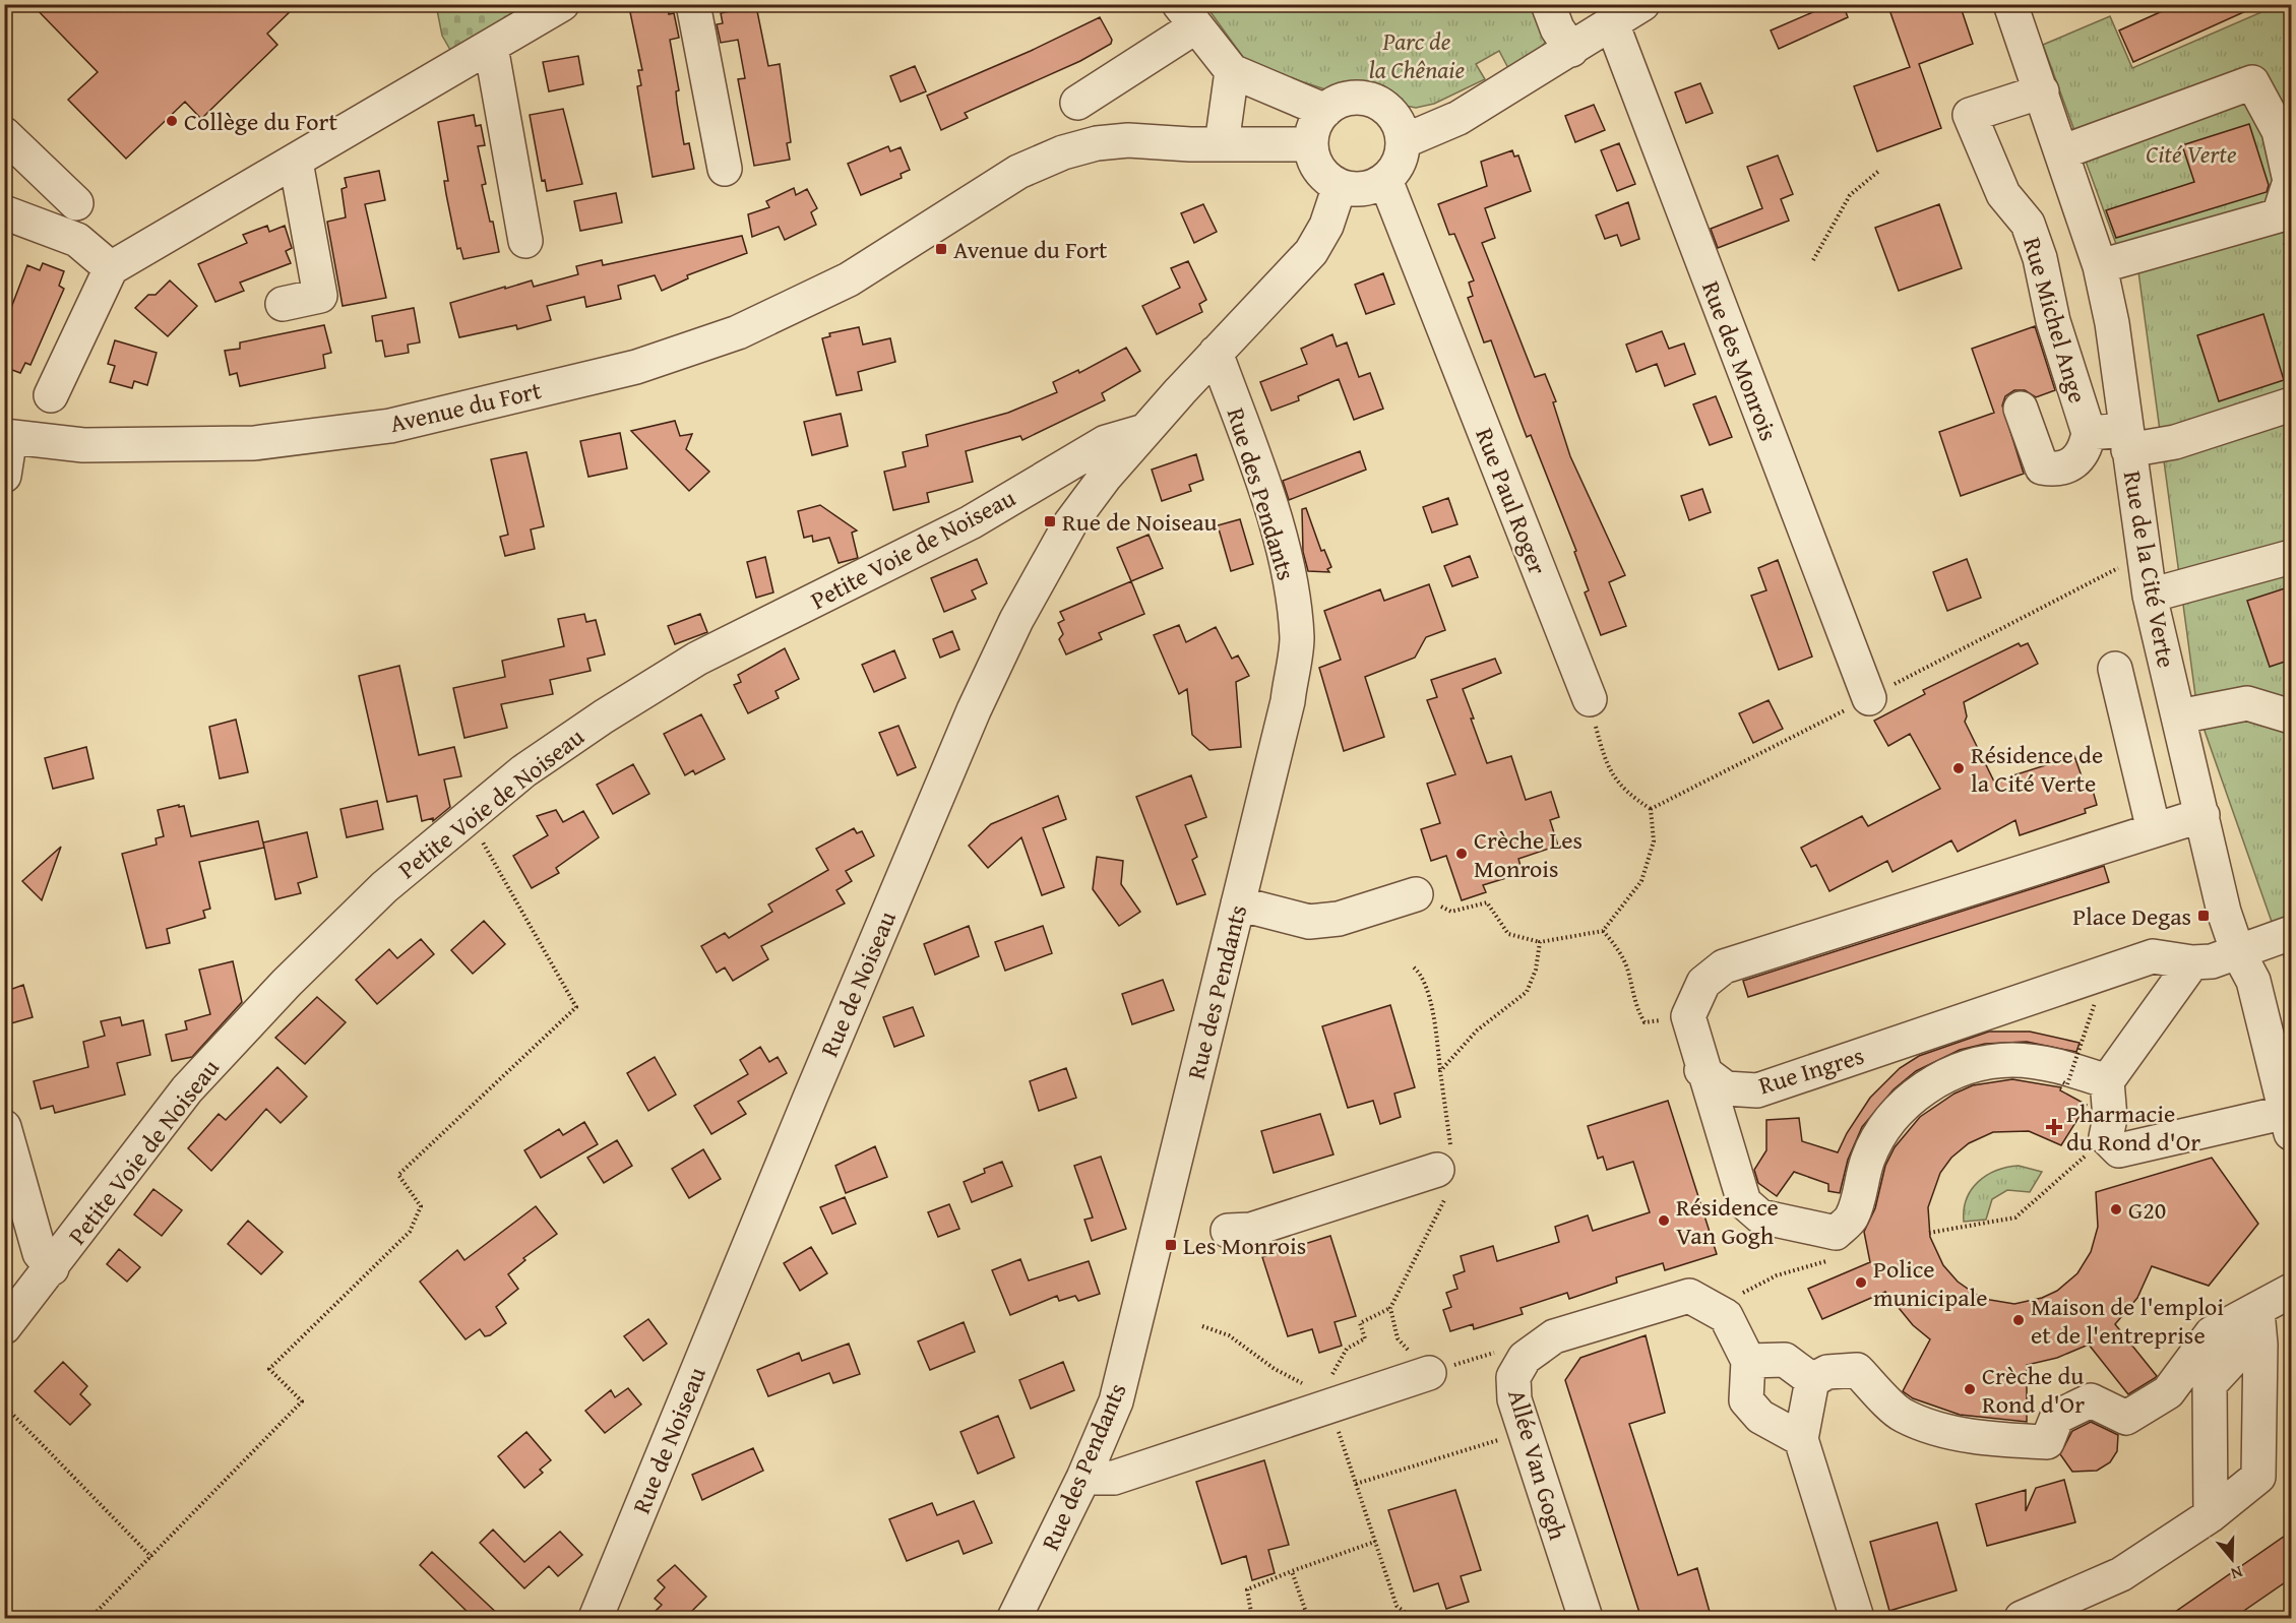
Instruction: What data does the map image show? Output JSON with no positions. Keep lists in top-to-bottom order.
{
  "streets": {
    "street": [
      "Rue Michel Ange",
      "Rue des Monrois",
      "Avenue du Fort",
      "Rue des Pendants",
      "Rue Paul Roger",
      "Petite Voie de Noiseau",
      "Rue de la Cité Verte",
      "Rue de Noiseau",
      "Rue Ingres",
      "Allée Van Gogh"
    ]
  },
  "crossings": [
    ["Rue Michel Ange", "Rue de la Cité Verte"],
    ["Avenue du Fort", "Rue Paul Roger"],
    ["Avenue du Fort", "Rue de Noiseau"],
    ["Rue des Pendants", "Rue de Noiseau"],
    ["Rue Paul Roger", "Rue de Noiseau"],
    ["Petite Voie de Noiseau", "Rue de Noiseau"],
    ["Rue de la Cité Verte", "Rue Ingres"]
  ],
  "parks": ["Parc de la Chênaie", "Cité Verte"],
  "places": {
    "other": [
      "Collège du Fort",
      "Résidence de la Cité Verte",
      "Crèche Les Monrois",
      "G20",
      "Résidence Van Gogh",
      "Police municipale",
      "Maison de l'emploi et de l'entreprise",
      "Crèche du Rond d'Or"
    ],
    "transit": [
      "Avenue du Fort",
      "Rue de Noiseau",
      "Place Degas",
      "Les Monrois"
    ],
    "health": ["Pharmacie du Rond d'Or"]
  },
  "north": "bottom"
}
